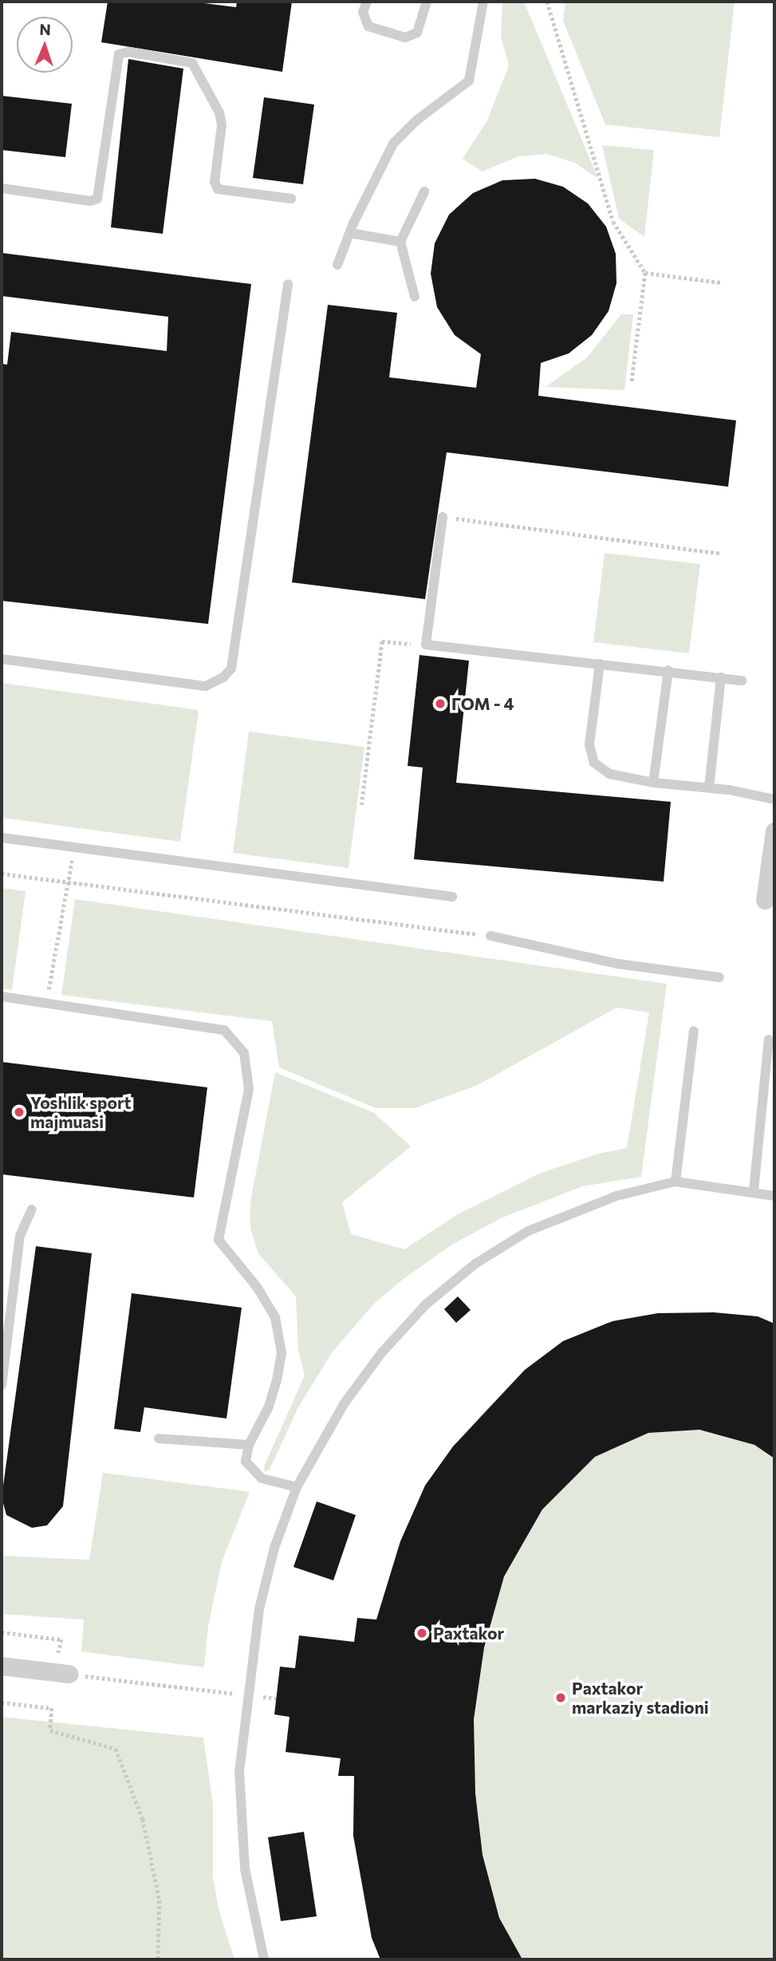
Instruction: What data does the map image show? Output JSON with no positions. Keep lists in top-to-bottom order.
{
  "places": [
    "ГОМ - 4",
    "Yoshlik sport majmuasi",
    "Paxtakor",
    "Paxtakor markaziy stadioni"
  ],
  "north": "top"
}
